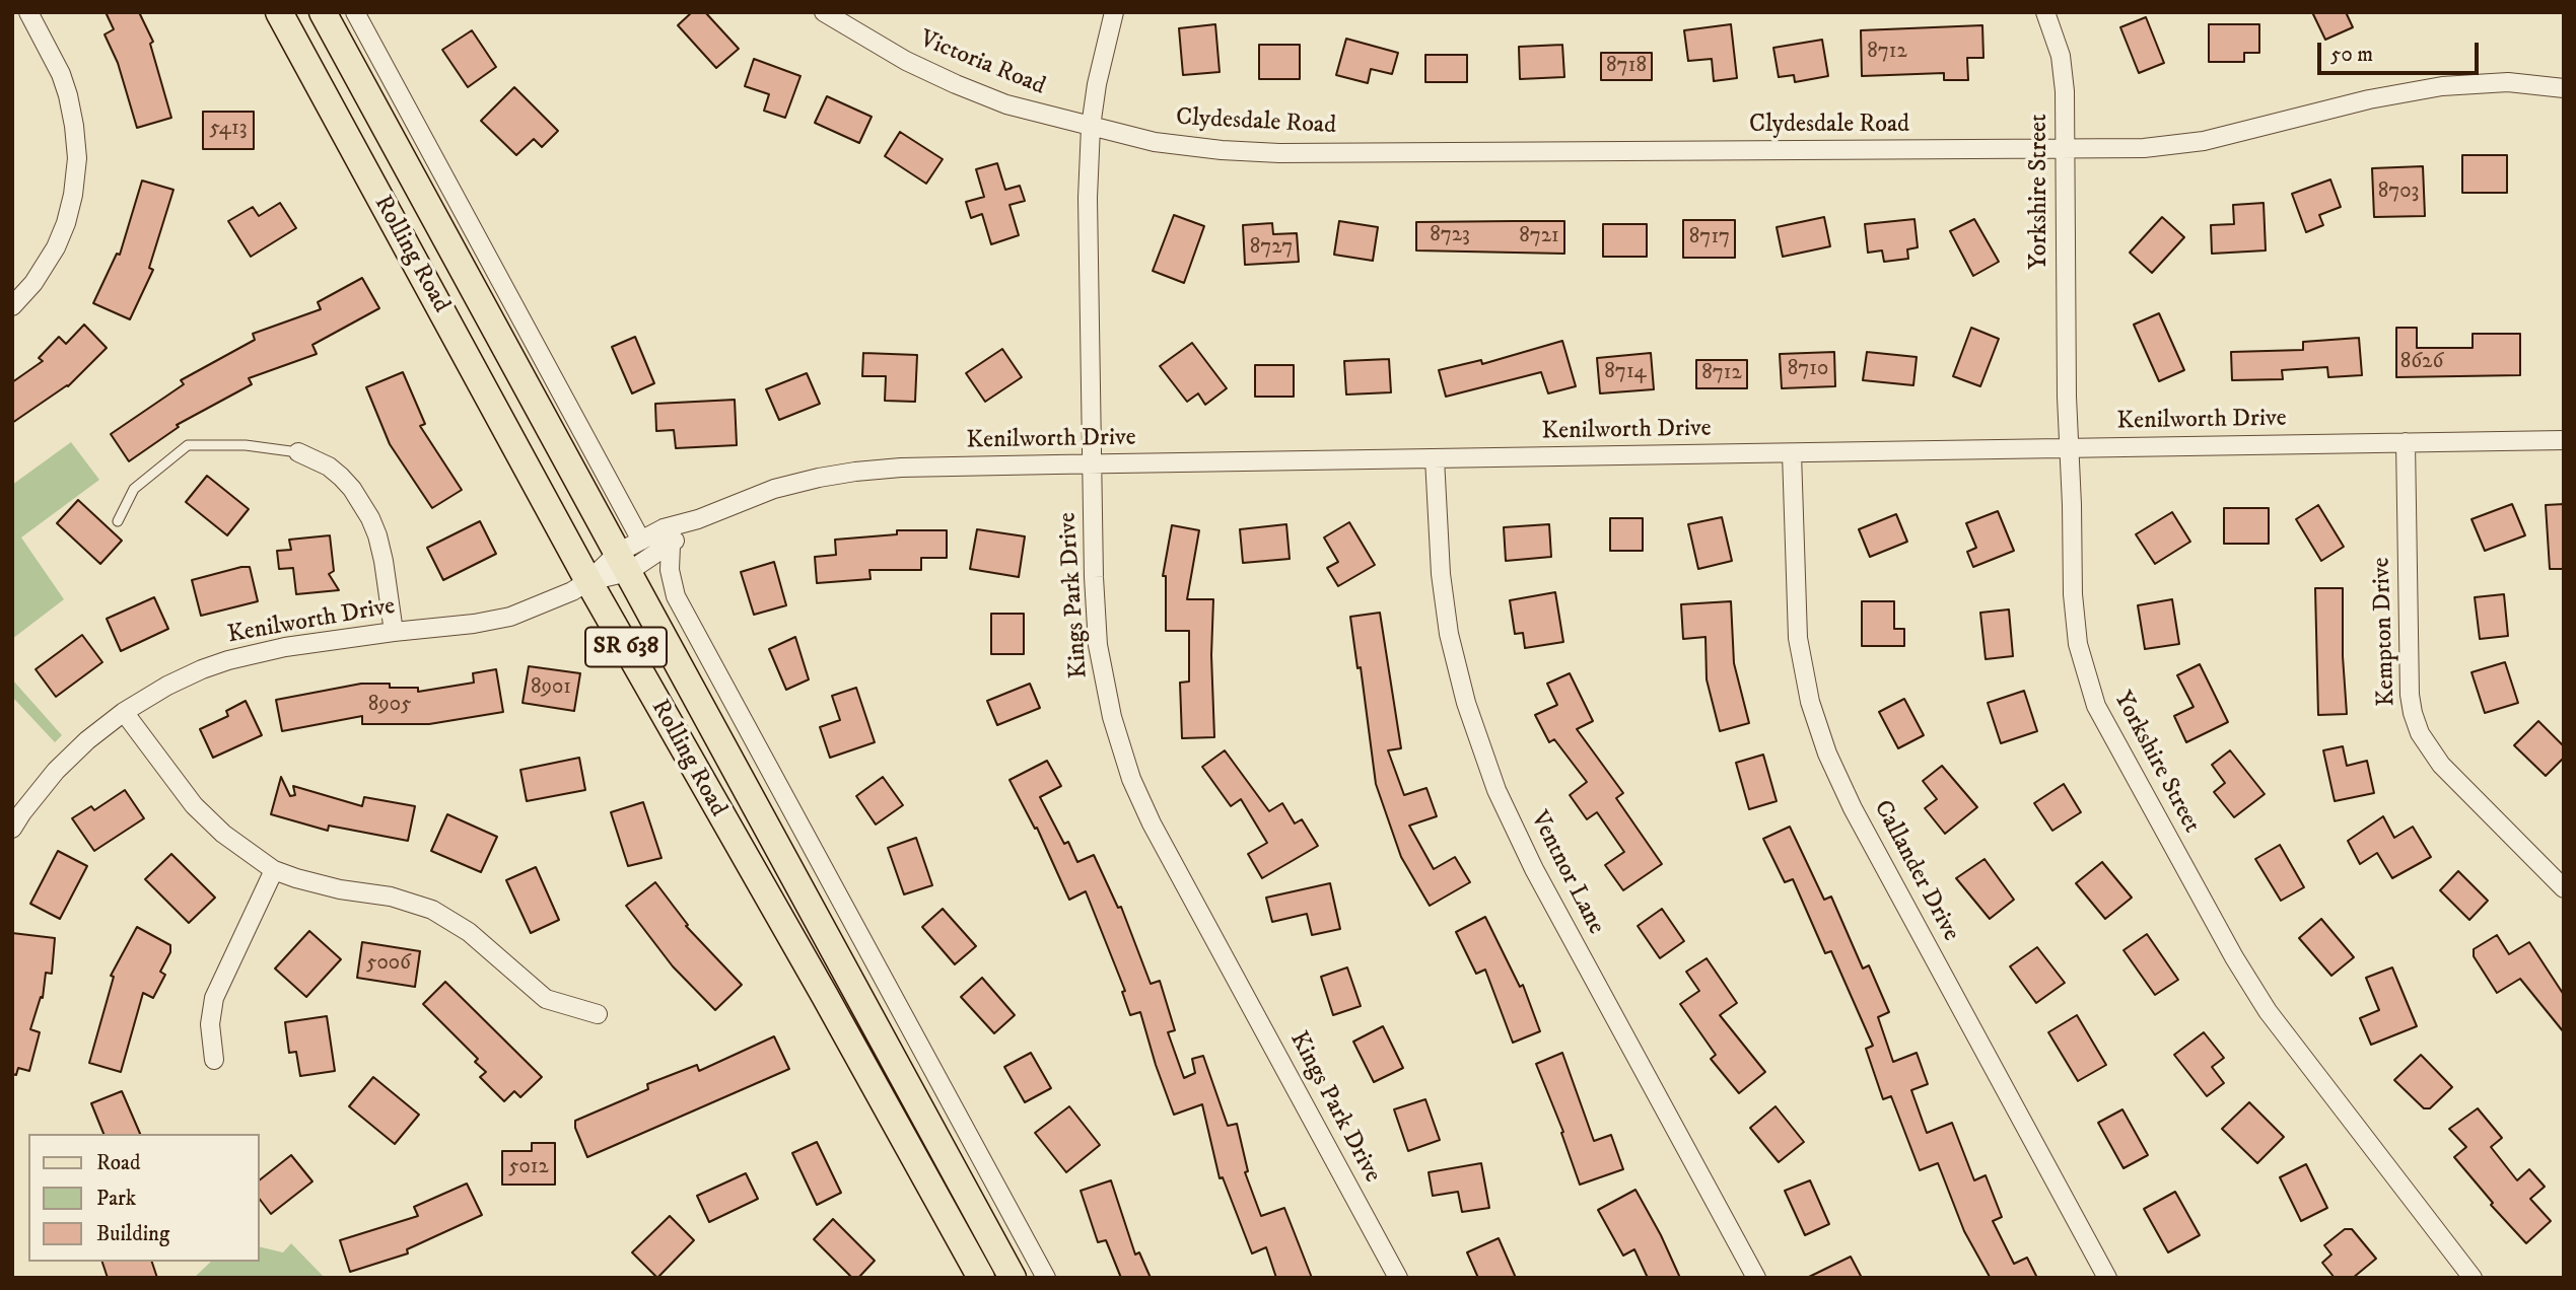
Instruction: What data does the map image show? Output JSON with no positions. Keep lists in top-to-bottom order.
{
  "streets": {
    "main road": ["Rolling Road", "SR 638"],
    "street": [
      "Victoria Road",
      "Clydesdale Road",
      "Yorkshire Street",
      "Kenilworth Drive",
      "Kings Park Drive",
      "Kempton Drive",
      "Callander Drive",
      "Ventnor Lane"
    ]
  },
  "crossings": [
    ["Victoria Road", "Clydesdale Road"],
    ["Victoria Road", "Kings Park Drive"],
    ["Clydesdale Road", "Yorkshire Street"],
    ["Clydesdale Road", "Kings Park Drive"],
    ["Yorkshire Street", "Kenilworth Drive"],
    ["Rolling Road", "Kenilworth Drive"],
    ["Kenilworth Drive", "Kings Park Drive"],
    ["Kenilworth Drive", "Kempton Drive"],
    ["Kenilworth Drive", "Callander Drive"],
    ["Kenilworth Drive", "Ventnor Lane"]
  ],
  "house_numbers": [
    "8712",
    "8718",
    "5413",
    "8703",
    "8723",
    "8721",
    "8717",
    "8727",
    "8626",
    "8710",
    "8714",
    "8712",
    "8901",
    "8905",
    "5006",
    "5012"
  ],
  "legend": ["Road", "Park", "Building"],
  "scale_bar": "50 m"
}
